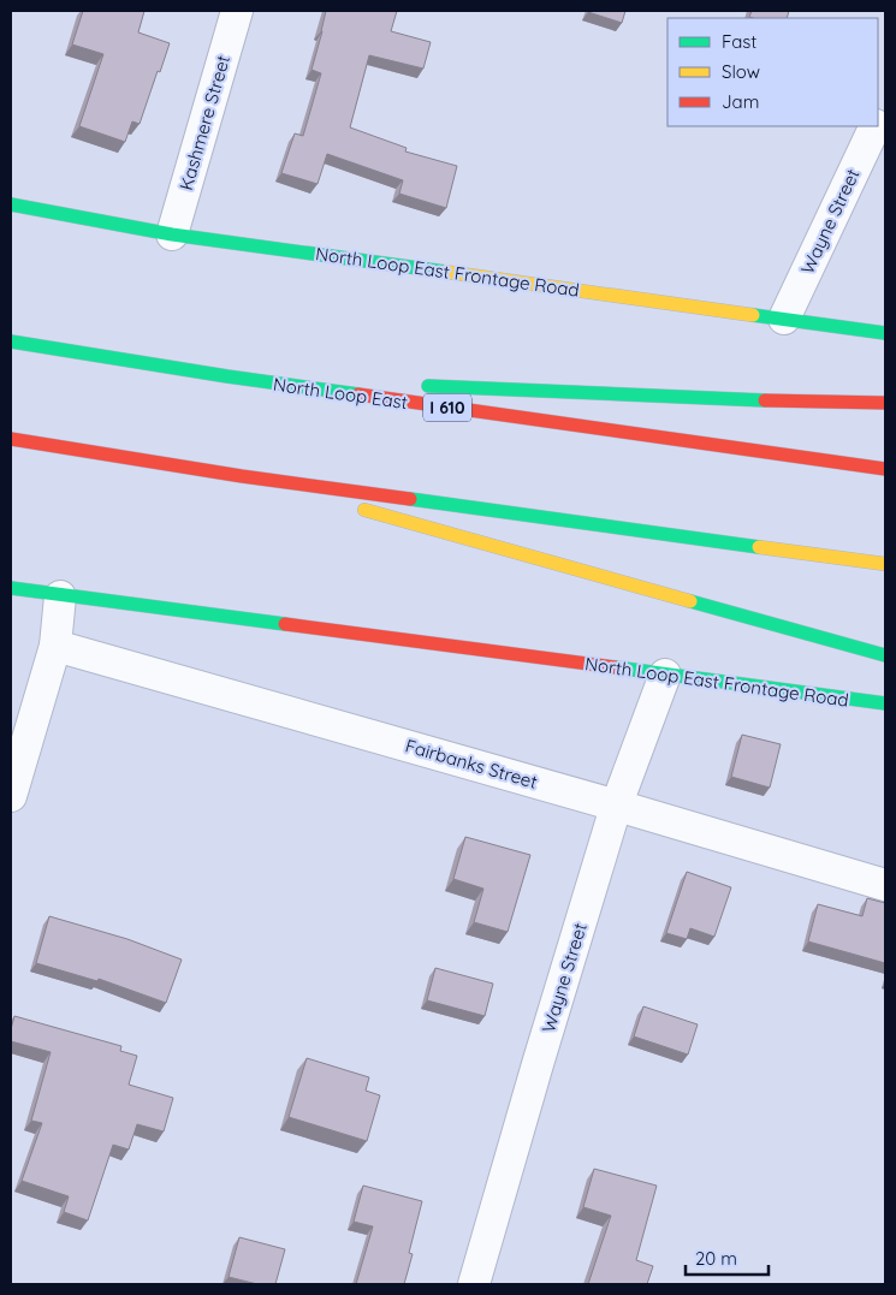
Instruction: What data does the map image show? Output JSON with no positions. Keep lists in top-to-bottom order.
{
  "streets": {
    "main road": ["North Loop East Frontage Road", "North Loop East", "I 610"],
    "street": ["Kashmere Street", "Wayne Street", "Fairbanks Street"]
  },
  "crossings": [
    ["Kashmere Street", "North Loop East Frontage Road"],
    ["Wayne Street", "North Loop East Frontage Road"],
    ["Wayne Street", "Fairbanks Street"]
  ],
  "legend": ["Fast", "Slow", "Jam"],
  "scale_bar": "20 m"
}
